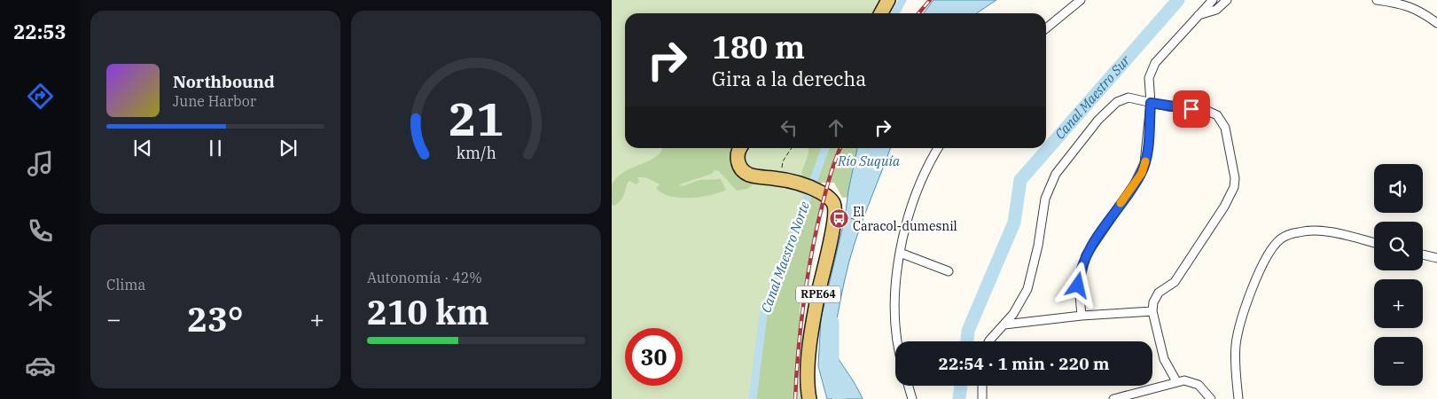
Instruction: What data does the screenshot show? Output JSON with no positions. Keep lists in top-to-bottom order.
{
  "streets": {
    "main road": ["RPE64"]
  },
  "water": ["Canal Maestro Sur", "Río Suquía", "Canal Maestro Norte"],
  "places": {
    "bus stop": ["El Caracol-dumesnil"]
  },
  "page": {
    "tabs": "22:53",
    "turn": ["180 m", "Gira a la derecha"],
    "song": ["Northbound", "June Harbor"],
    "map_buttons": ["+", "−"],
    "tile": [
      "Clima",
      ["Autonomía · 42%", "210 km"]
    ],
    "heat": ["−", "23°", "+"],
    "limit": "30",
    "trip": "22:54 · 1 min · 220 m",
    "gauge": ["21", "km/h"]
  }
}
